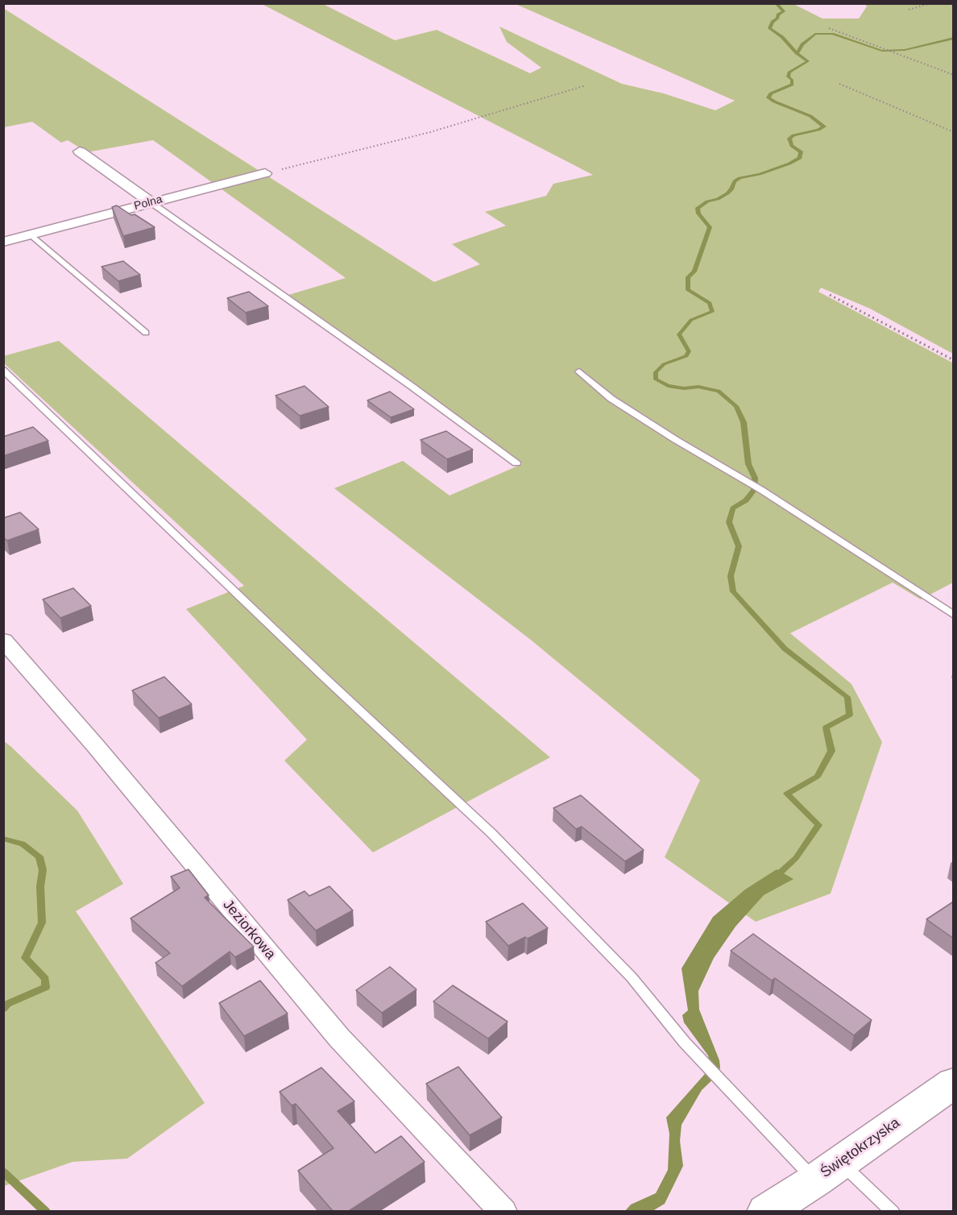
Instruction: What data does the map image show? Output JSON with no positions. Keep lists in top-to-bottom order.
{
  "streets": {
    "street": ["Polna", "Jeziorkowa", "Świętokrzyska"]
  }
}
